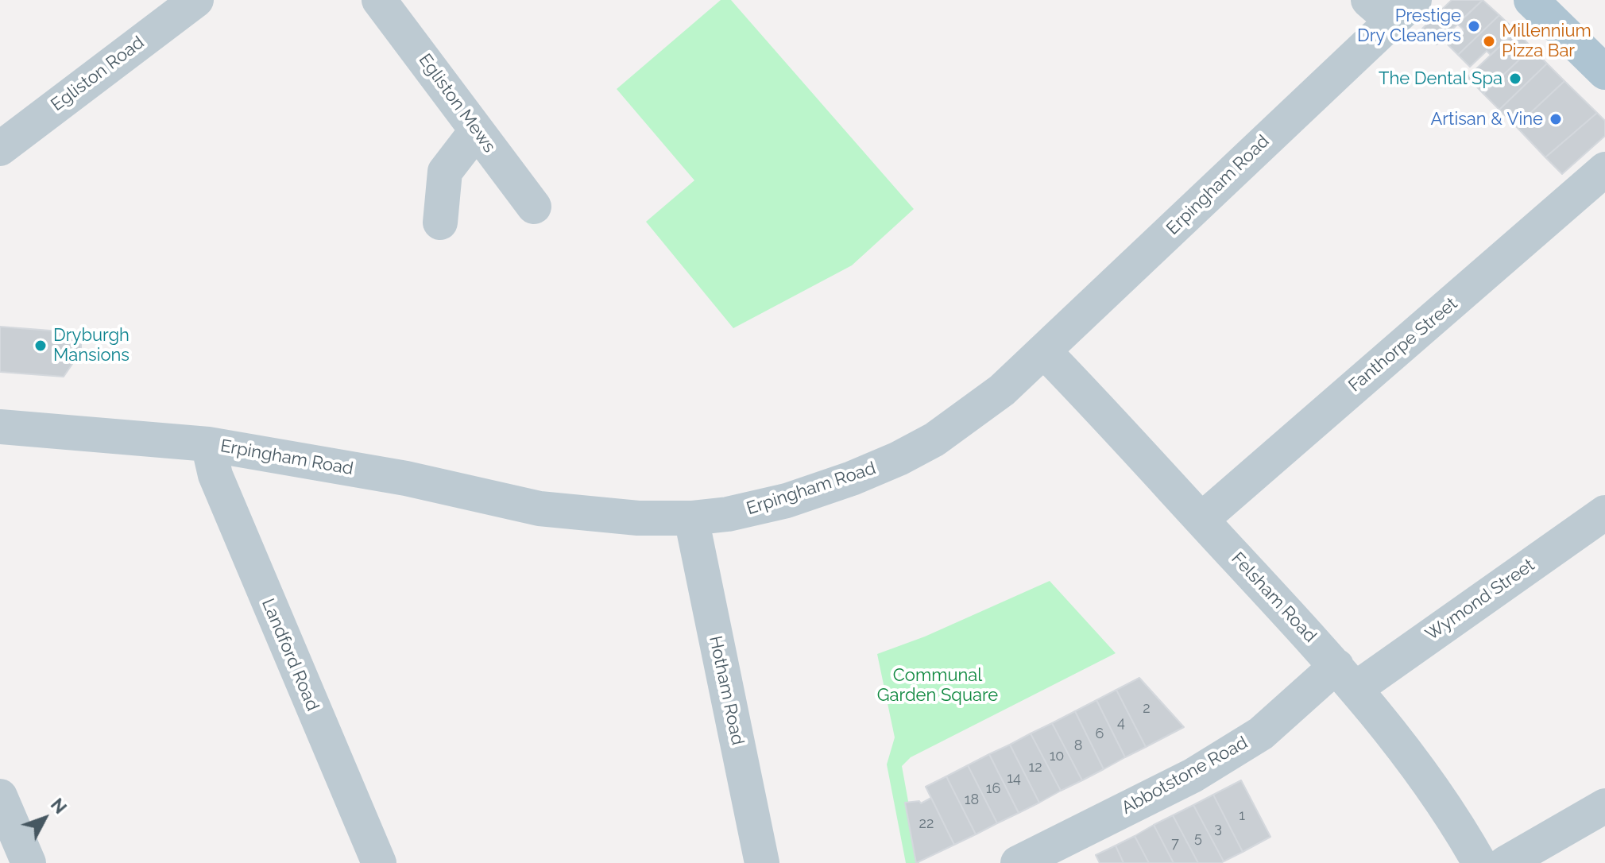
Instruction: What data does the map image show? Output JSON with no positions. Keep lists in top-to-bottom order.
{
  "streets": {
    "street": [
      "Egliston Road",
      "Egliston Mews",
      "Erpingham Road",
      "Fanthorpe Street",
      "Felsham Road",
      "Wymond Street",
      "Landford Road",
      "Hotham Road",
      "Abbotstone Road"
    ]
  },
  "crossings": [
    ["Erpingham Road", "Felsham Road"],
    ["Erpingham Road", "Landford Road"],
    ["Erpingham Road", "Hotham Road"],
    ["Fanthorpe Street", "Felsham Road"],
    ["Felsham Road", "Wymond Street"],
    ["Felsham Road", "Abbotstone Road"],
    ["Wymond Street", "Abbotstone Road"]
  ],
  "parks": ["Communal Garden Square"],
  "places": [
    "Prestige Dry Cleaners",
    "Millennium Pizza Bar",
    "The Dental Spa",
    "Artisan & Vine",
    "Dryburgh Mansions"
  ],
  "house_numbers": [
    "2",
    "4",
    "6",
    "8",
    "10",
    "12",
    "14",
    "16",
    "18",
    "1",
    "22",
    "3",
    "5",
    "7"
  ],
  "north": "top right"
}
